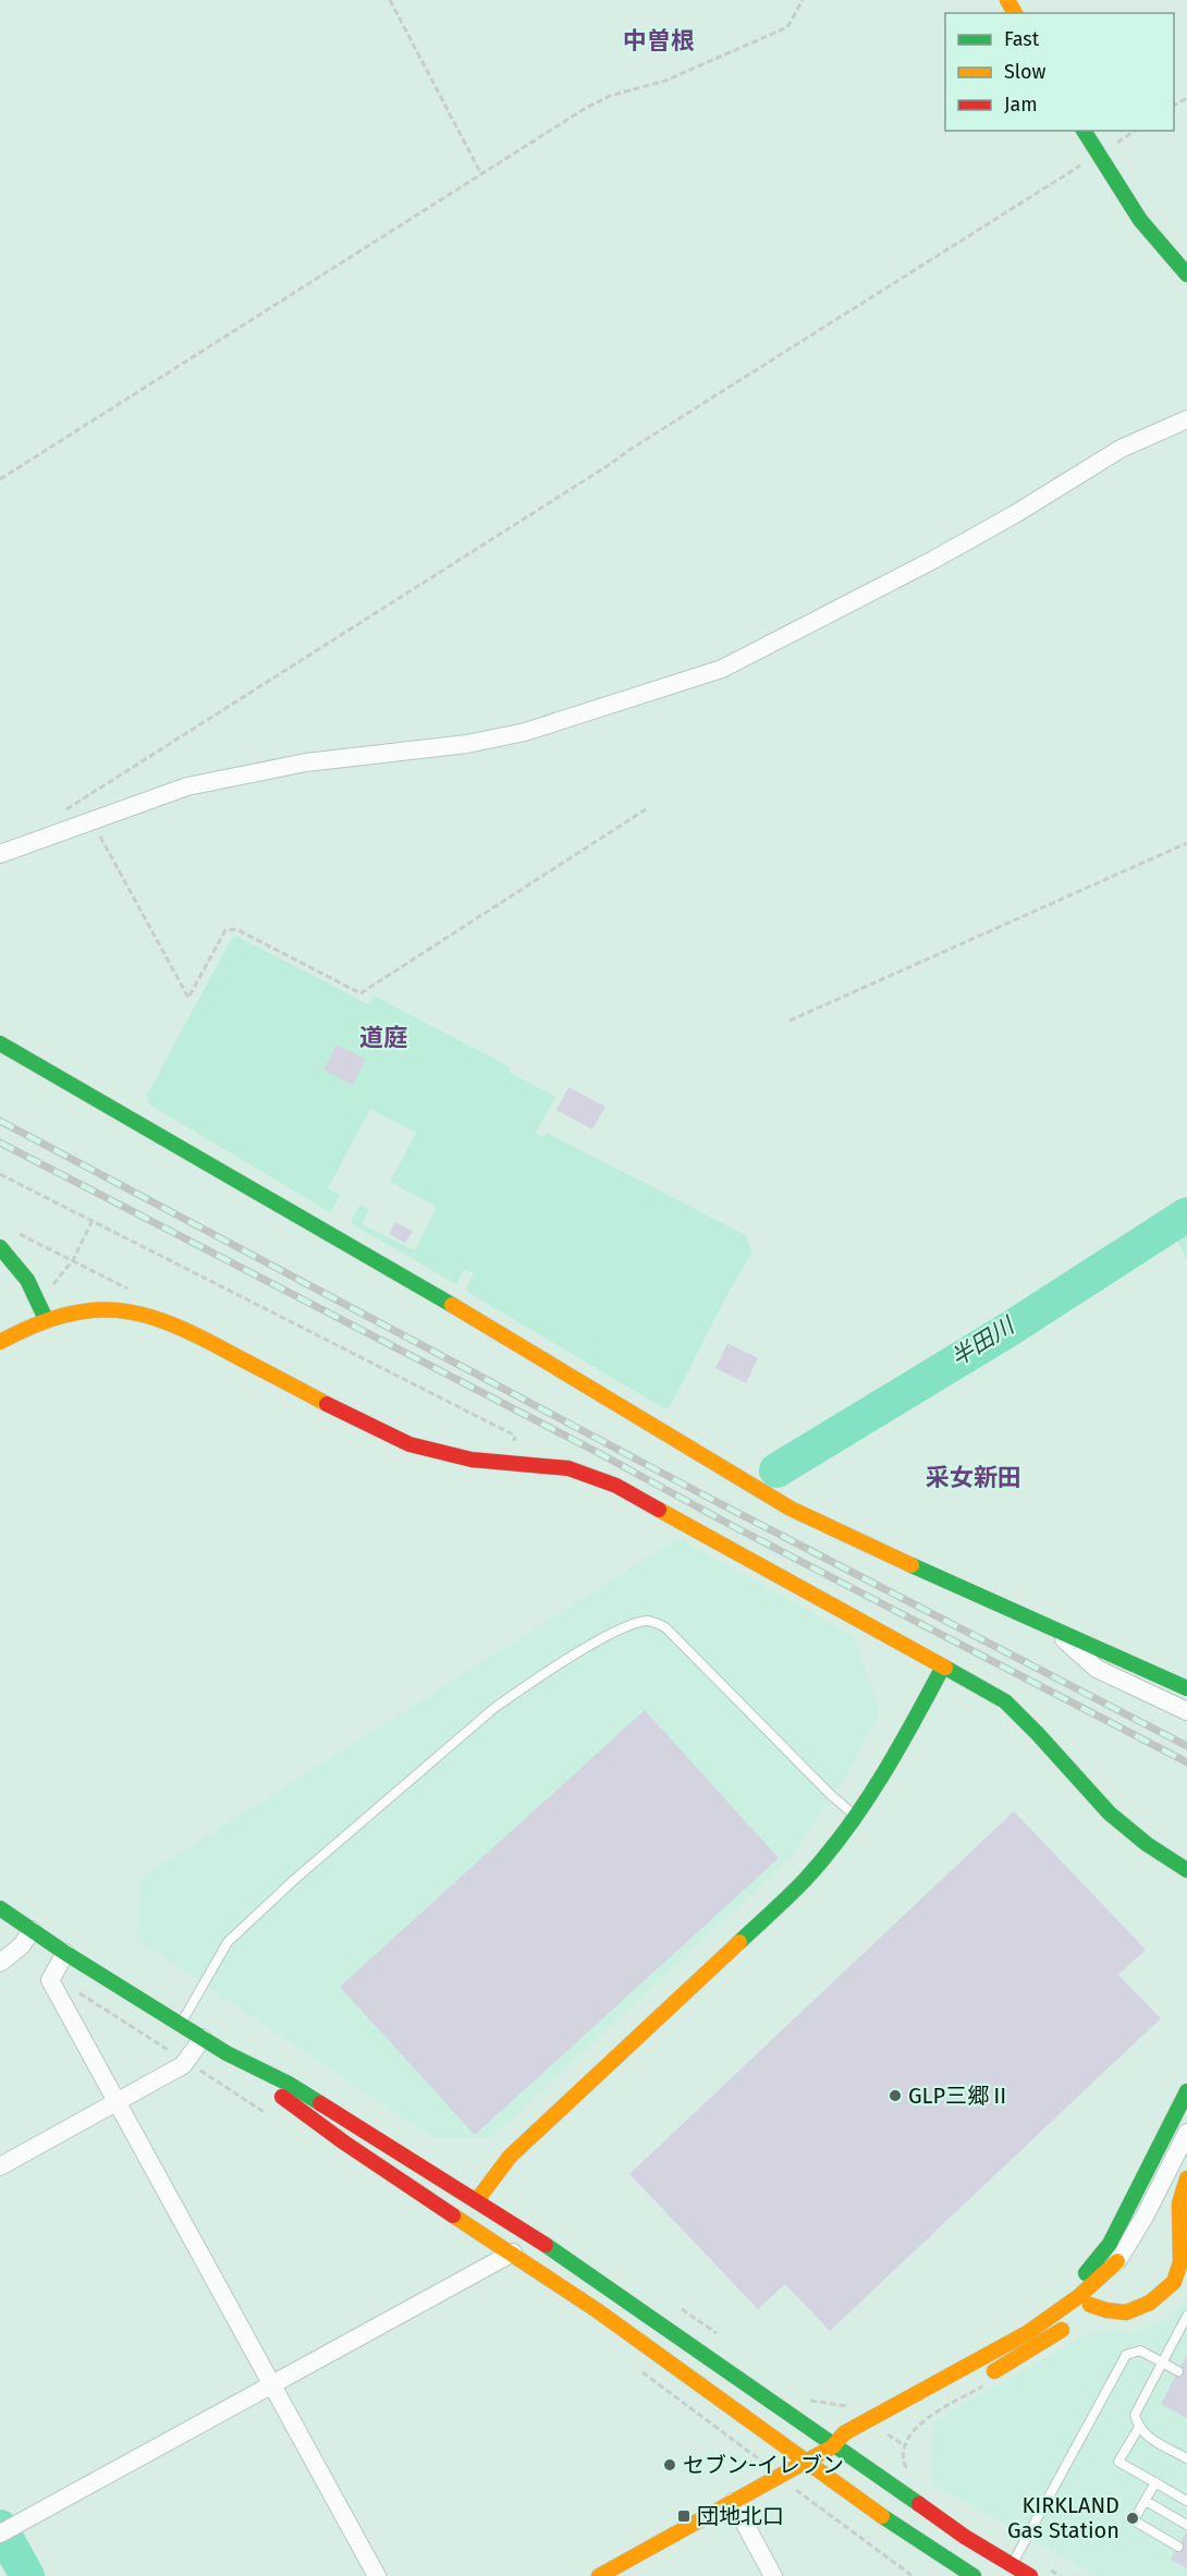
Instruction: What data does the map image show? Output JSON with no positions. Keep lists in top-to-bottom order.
{
  "districts": ["中曽根", "道庭", "采女新田"],
  "water": ["半田川"],
  "places": {
    "other": ["GLP三郷Ⅱ", "セブン-イレブン", "KIRKLAND Gas Station"],
    "transit": ["団地北口"]
  },
  "legend": ["Fast", "Slow", "Jam"]
}
